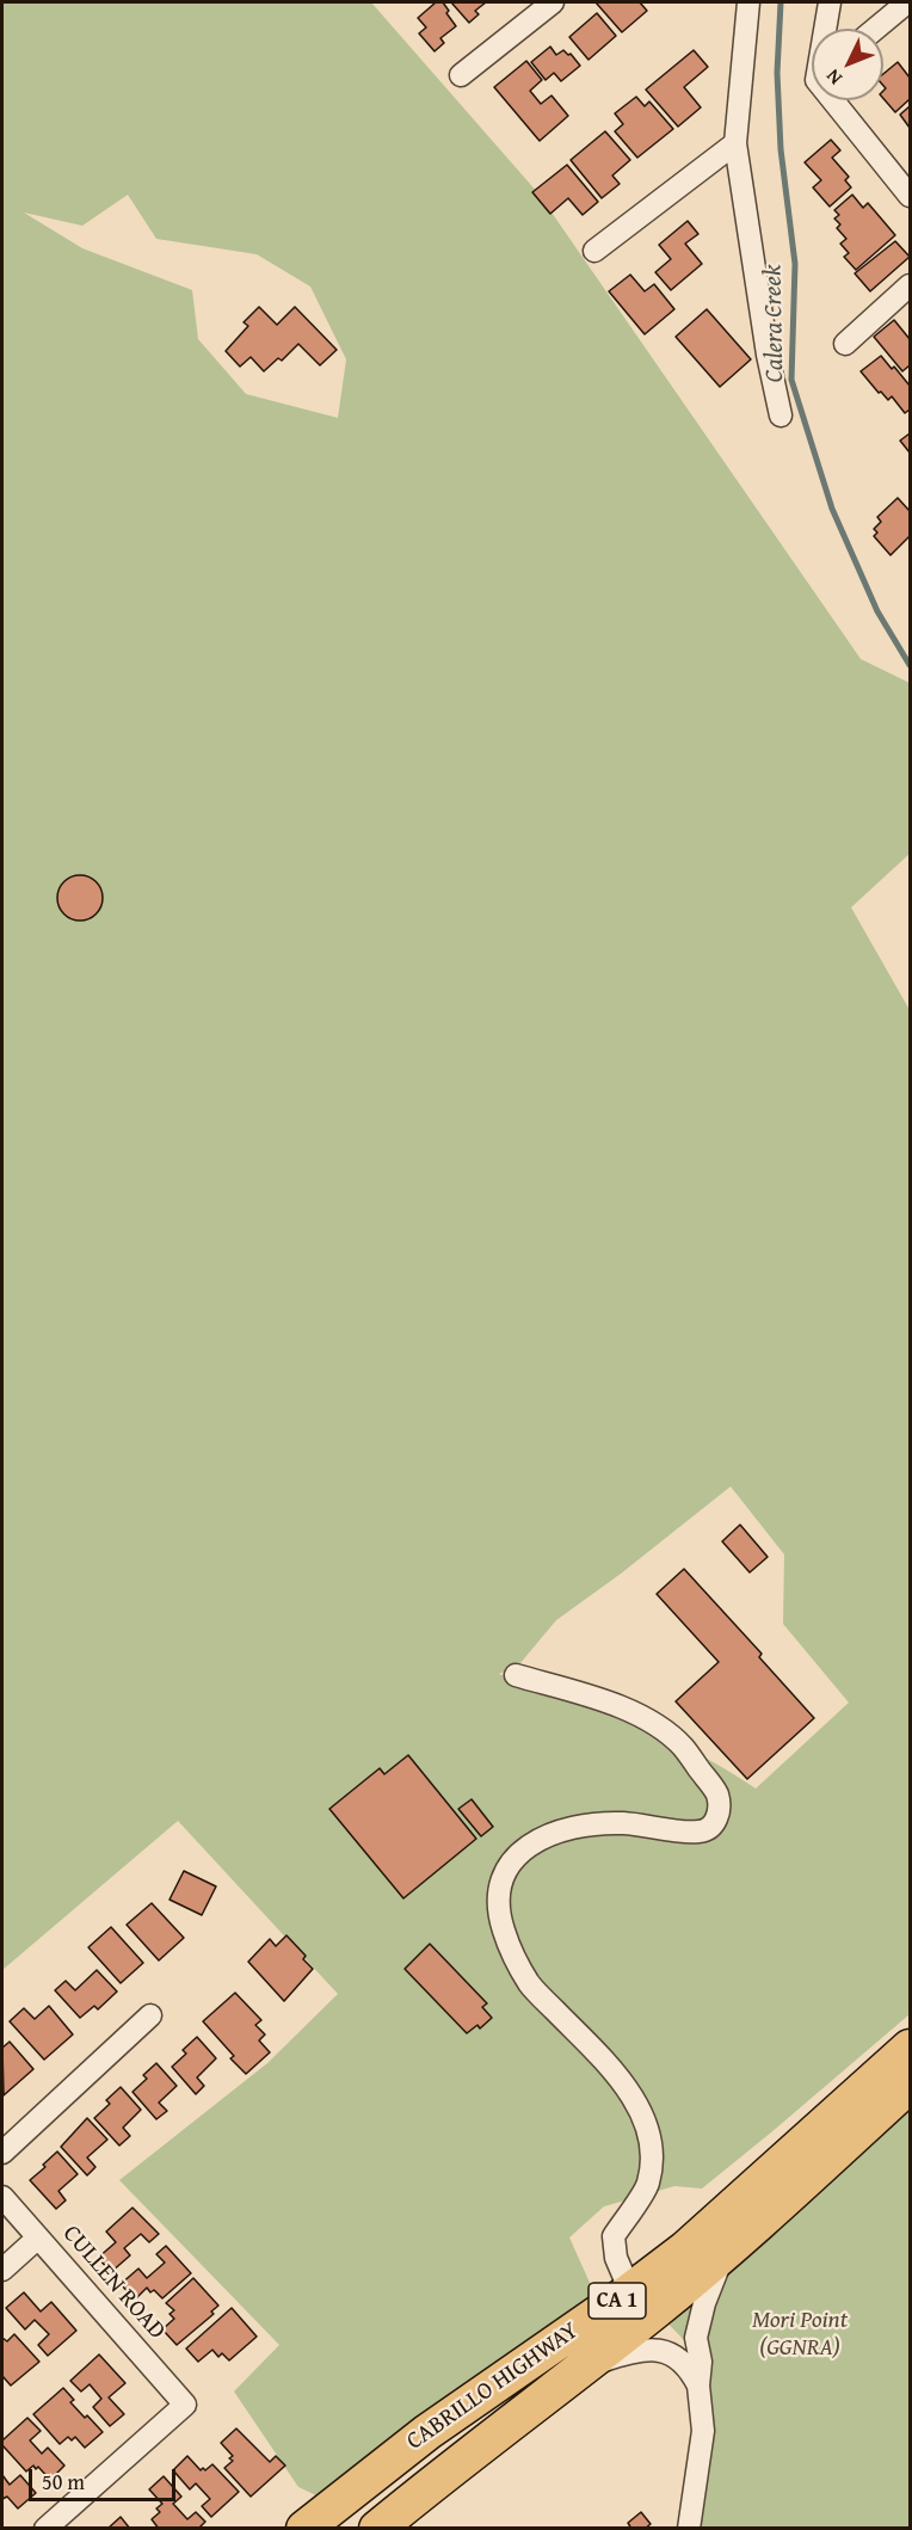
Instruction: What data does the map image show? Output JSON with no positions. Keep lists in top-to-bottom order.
{
  "streets": {
    "highway": ["CA 1", "CABRILLO HIGHWAY"],
    "street": ["CULLEN ROAD"]
  },
  "water": ["Calera Creek"],
  "parks": ["Mori Point (GGNRA)"],
  "scale_bar": "50 m",
  "north": "bottom left"
}
